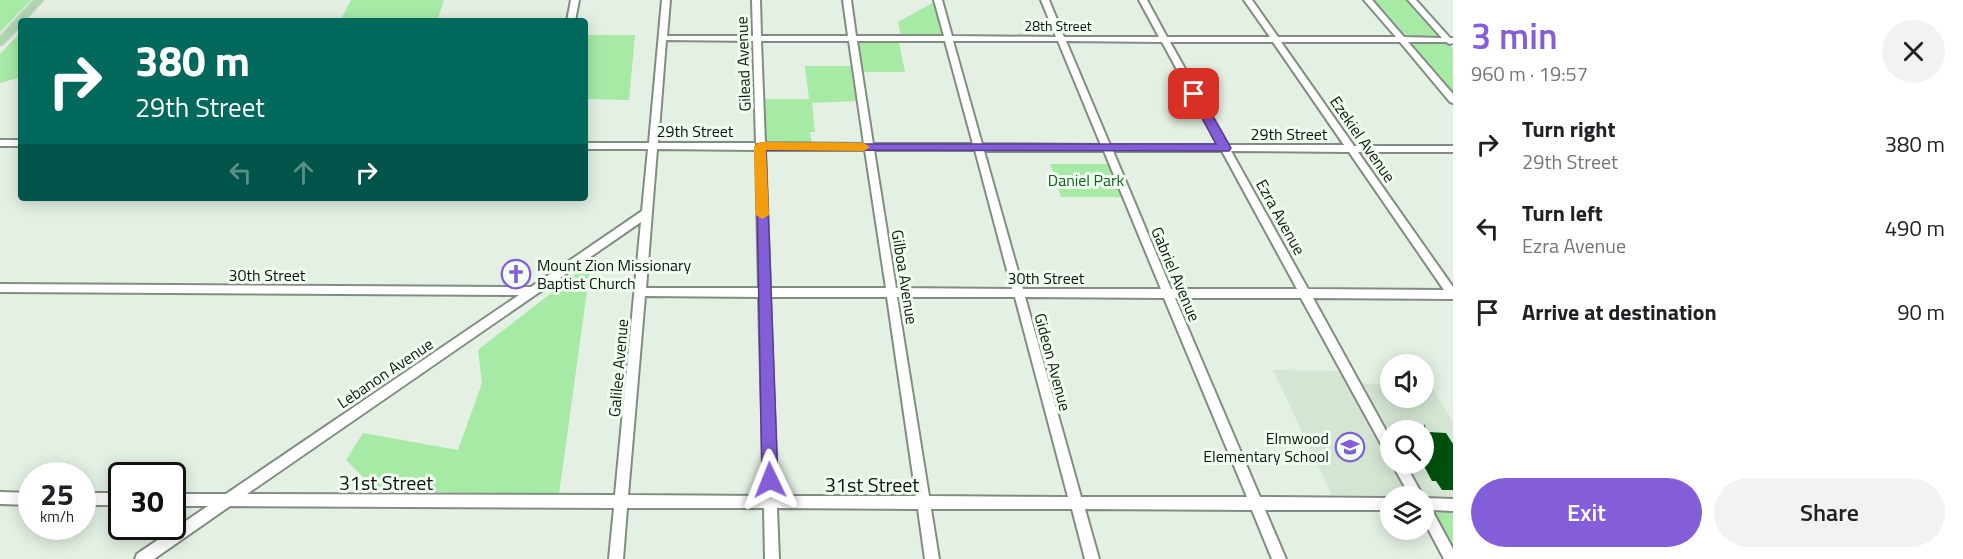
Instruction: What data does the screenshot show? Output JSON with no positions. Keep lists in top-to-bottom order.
{
  "streets": {
    "street": [
      "28th Street",
      "Gilead Avenue",
      "29th Street",
      "Ezekiel Avenue",
      "Ezra Avenue",
      "Gabriel Avenue",
      "30th Street",
      "Gilboa Avenue",
      "Gideon Avenue",
      "Galilee Avenue",
      "Lebanon Avenue",
      "31st Street"
    ]
  },
  "crossings": [
    ["28th Street", "Gilead Avenue"],
    ["28th Street", "Ezekiel Avenue"],
    ["28th Street", "Ezra Avenue"],
    ["28th Street", "Gabriel Avenue"],
    ["28th Street", "Gilboa Avenue"],
    ["28th Street", "Gideon Avenue"],
    ["28th Street", "Galilee Avenue"],
    ["Gilead Avenue", "29th Street"],
    ["Gilead Avenue", "30th Street"],
    ["Gilead Avenue", "31st Street"],
    ["29th Street", "Ezekiel Avenue"],
    ["29th Street", "Ezra Avenue"],
    ["29th Street", "Gabriel Avenue"],
    ["29th Street", "Gilboa Avenue"],
    ["29th Street", "Gideon Avenue"],
    ["29th Street", "Galilee Avenue"],
    ["Ezekiel Avenue", "30th Street"],
    ["Ezra Avenue", "30th Street"],
    ["Gabriel Avenue", "30th Street"],
    ["Gabriel Avenue", "31st Street"],
    ["30th Street", "Gilboa Avenue"],
    ["30th Street", "Gideon Avenue"],
    ["30th Street", "Galilee Avenue"],
    ["30th Street", "Lebanon Avenue"],
    ["Gilboa Avenue", "31st Street"],
    ["Gideon Avenue", "31st Street"],
    ["Galilee Avenue", "Lebanon Avenue"],
    ["Galilee Avenue", "31st Street"],
    ["Lebanon Avenue", "31st Street"]
  ],
  "parks": ["Daniel Park"],
  "places": {
    "church": ["Mount Zion Missionary Baptist Church"],
    "school or university": ["Elmwood Elementary School"]
  },
  "page": {
    "heading": ["3 min", "960 m · 19:57"],
    "turn": ["380 m", "29th Street"],
    "list": [
      {
        "name": "Turn right",
        "note": "29th Street",
        "value": "380 m"
      },
      {
        "name": "Turn left",
        "note": "Ezra Avenue",
        "value": "490 m"
      },
      {
        "name": "Arrive at destination",
        "value": "90 m"
      }
    ],
    "speed": "25 km/h",
    "limit": "30",
    "buttons": ["Exit", "Share"]
  }
}
